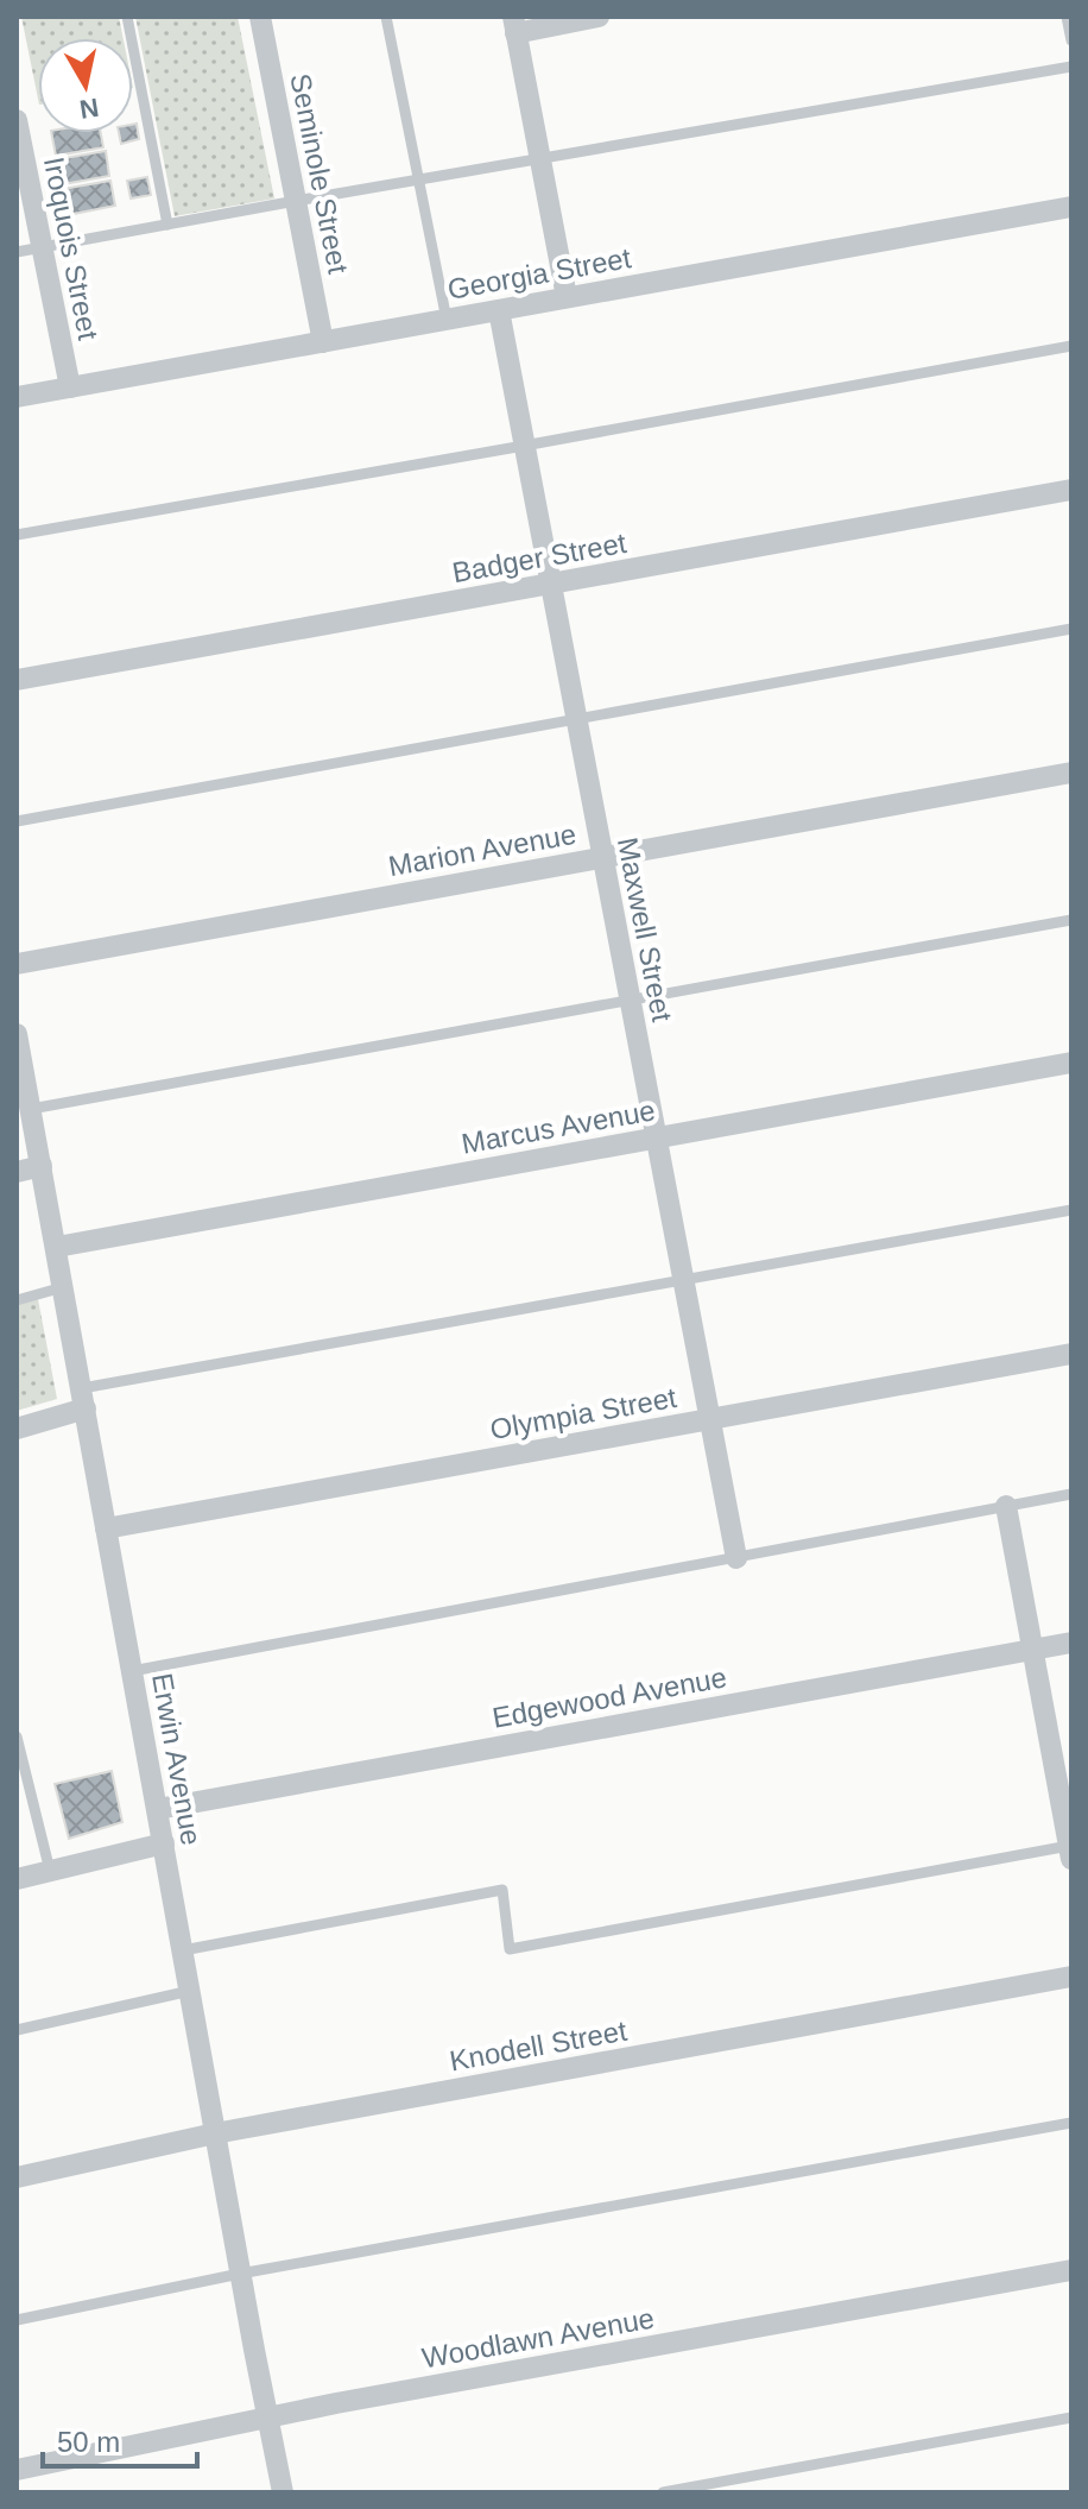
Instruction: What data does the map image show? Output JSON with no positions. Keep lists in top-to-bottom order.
{
  "streets": {
    "street": [
      "Seminole Street",
      "Iroquois Street",
      "Georgia Street",
      "Badger Street",
      "Marion Avenue",
      "Maxwell Street",
      "Marcus Avenue",
      "Olympia Street",
      "Edgewood Avenue",
      "Erwin Avenue",
      "Knodell Street",
      "Woodlawn Avenue"
    ]
  },
  "crossings": [
    ["Seminole Street", "Georgia Street"],
    ["Iroquois Street", "Georgia Street"],
    ["Georgia Street", "Maxwell Street"],
    ["Badger Street", "Maxwell Street"],
    ["Marion Avenue", "Maxwell Street"],
    ["Maxwell Street", "Marcus Avenue"],
    ["Maxwell Street", "Olympia Street"],
    ["Marcus Avenue", "Erwin Avenue"],
    ["Olympia Street", "Erwin Avenue"],
    ["Edgewood Avenue", "Erwin Avenue"],
    ["Erwin Avenue", "Knodell Street"],
    ["Erwin Avenue", "Woodlawn Avenue"]
  ],
  "scale_bar": "50 m",
  "north": "bottom"
}
